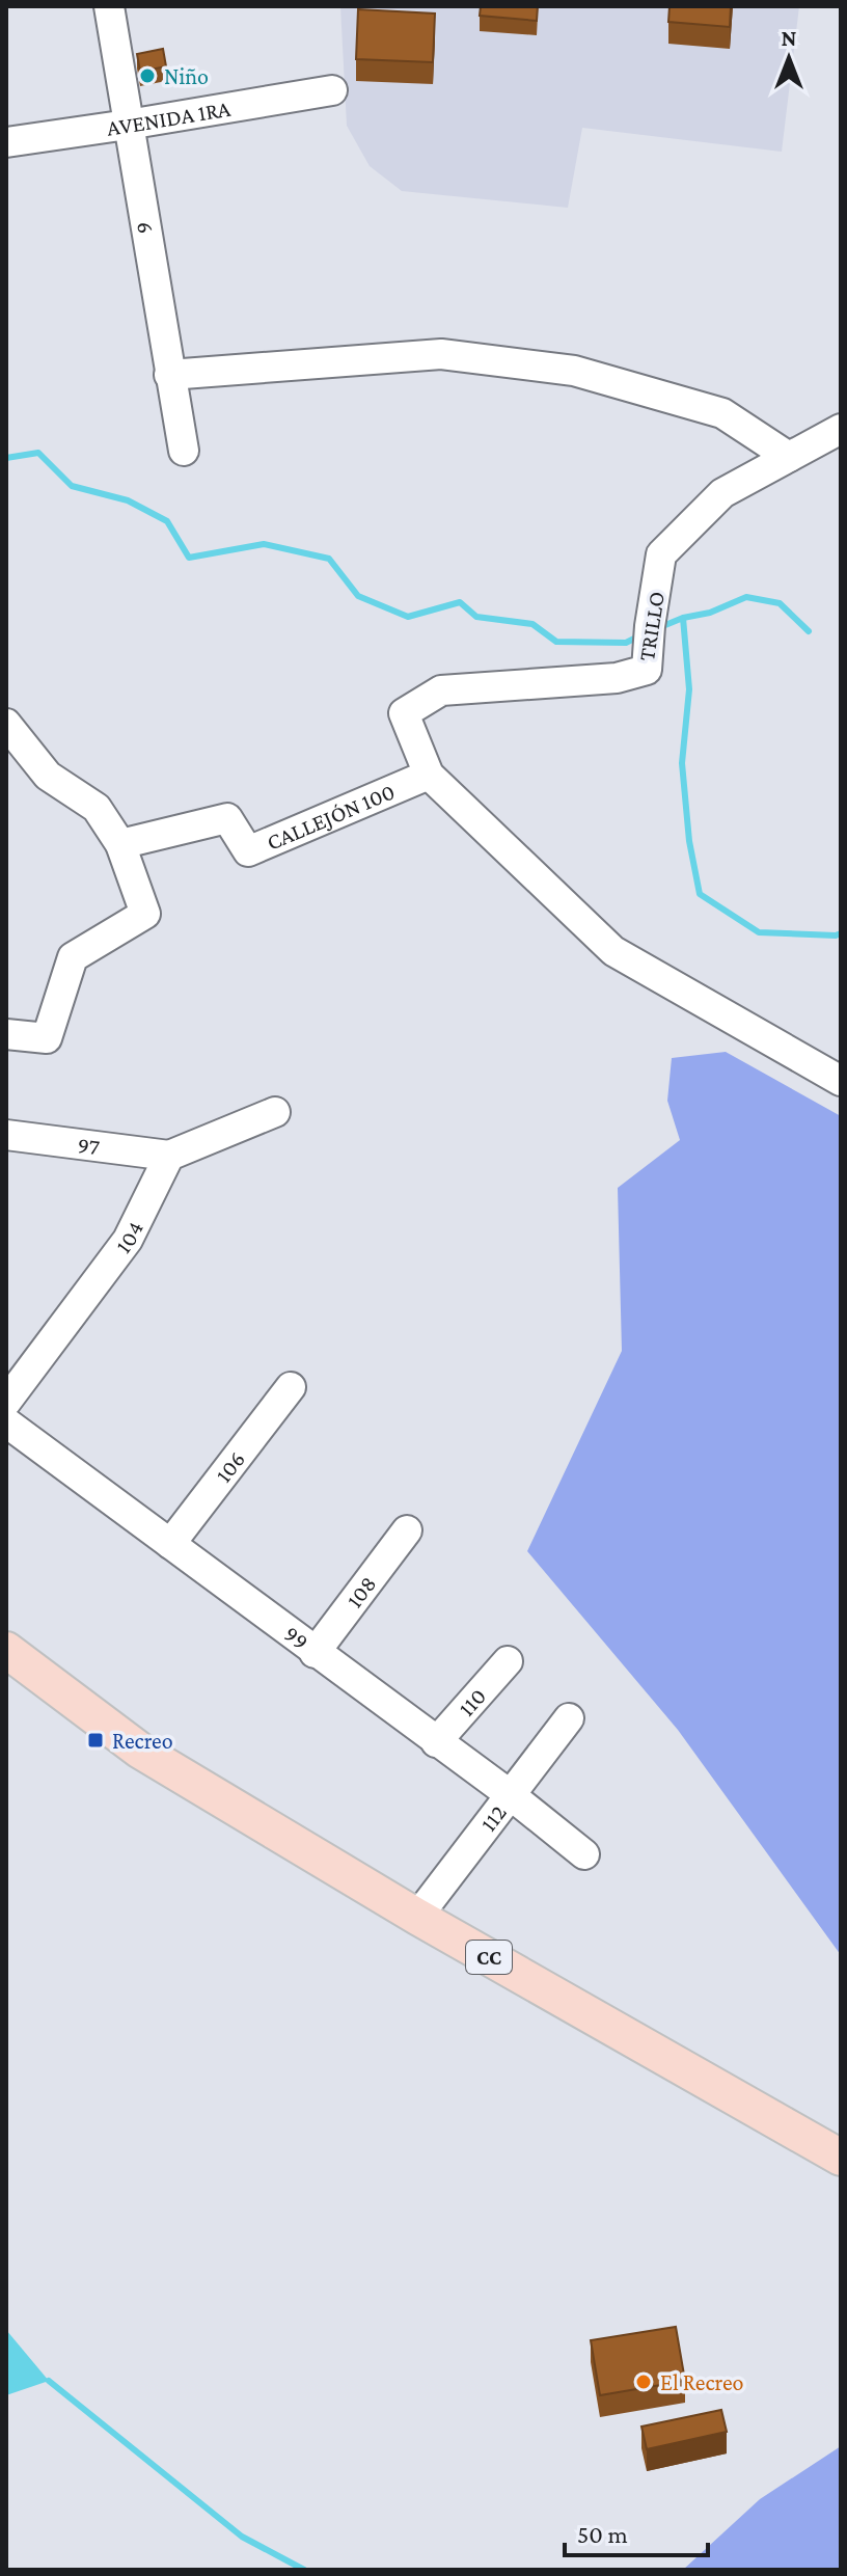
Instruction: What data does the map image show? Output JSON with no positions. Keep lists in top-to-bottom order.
{
  "streets": {
    "main road": ["CC"],
    "street": [
      "AVENIDA 1RA",
      "6",
      "TRILLO",
      "CALLEJÓN 100",
      "97",
      "104",
      "106",
      "108",
      "99",
      "110",
      "112"
    ]
  },
  "crossings": [
    ["AVENIDA 1RA", "6"],
    ["TRILLO", "CALLEJÓN 100"],
    ["97", "104"],
    ["106", "99"],
    ["108", "99"],
    ["99", "110"],
    ["99", "112"],
    ["112", "CC"]
  ],
  "places": {
    "other": ["Niño", "El Recreo"],
    "transit": ["Recreo"]
  },
  "scale_bar": "50 m",
  "north": "top"
}
